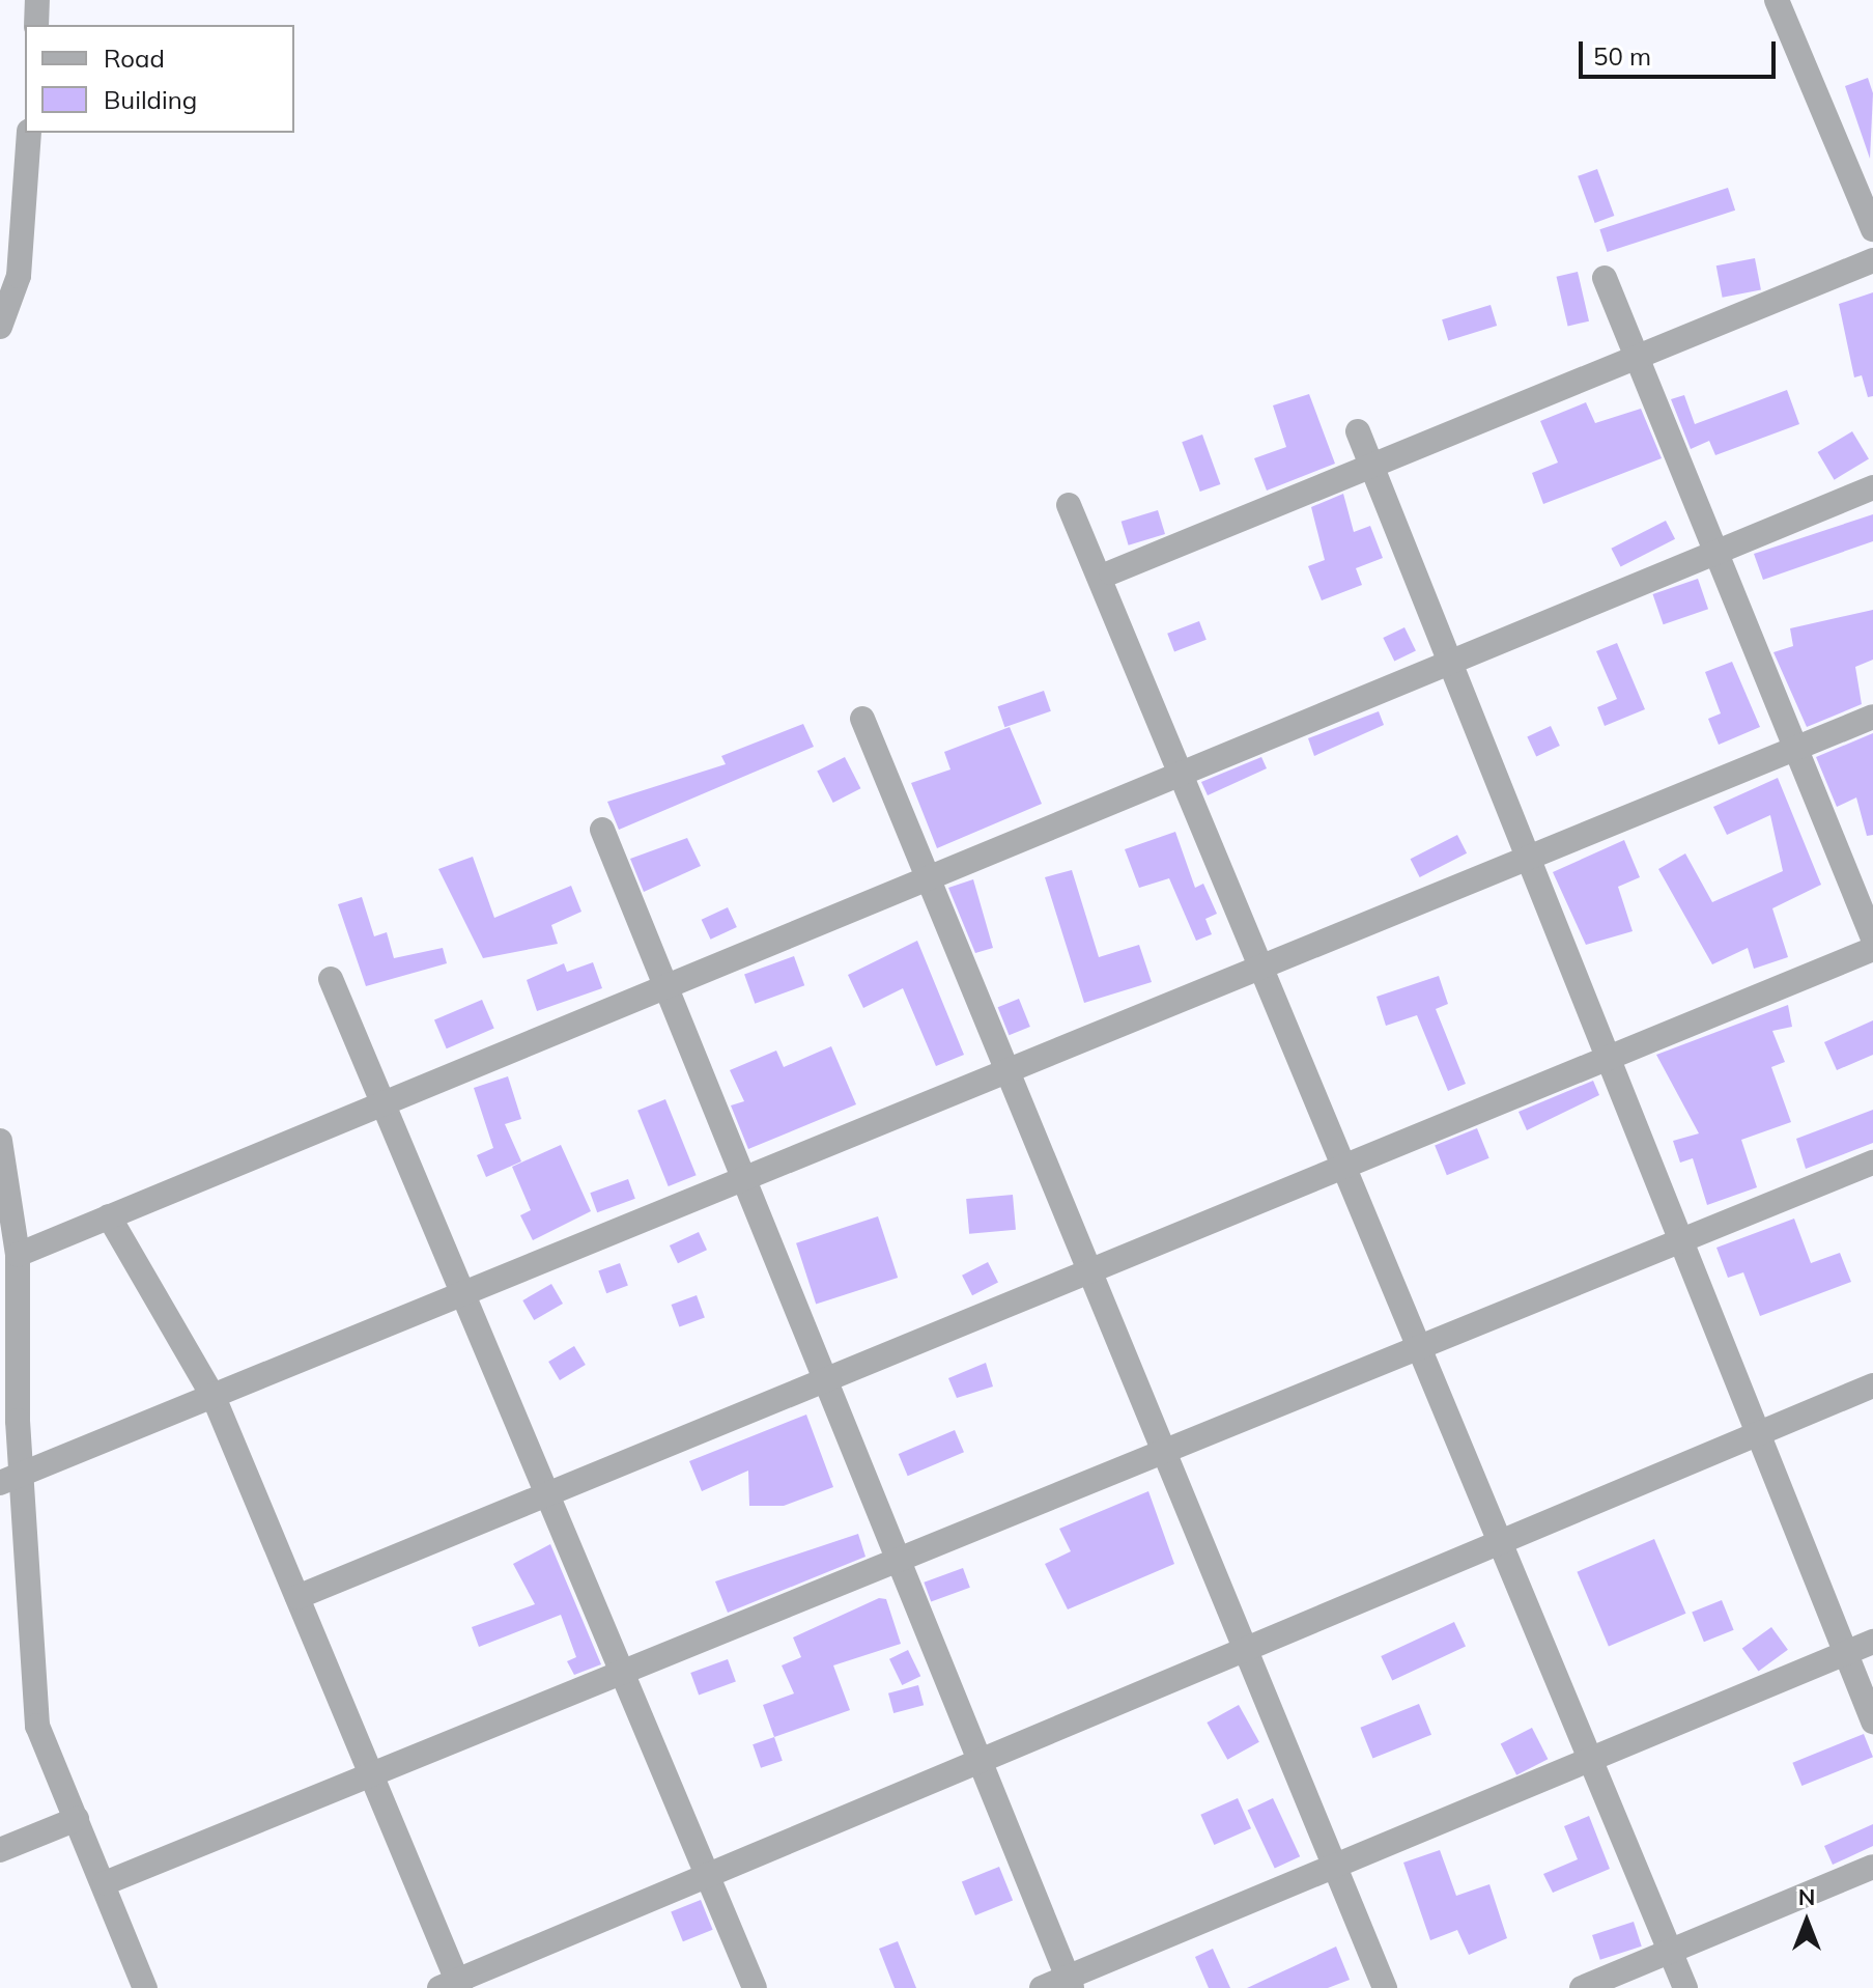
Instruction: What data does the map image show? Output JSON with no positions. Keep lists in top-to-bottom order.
{
  "legend": ["Road", "Building"],
  "scale_bar": "50 m",
  "north": "top"
}
